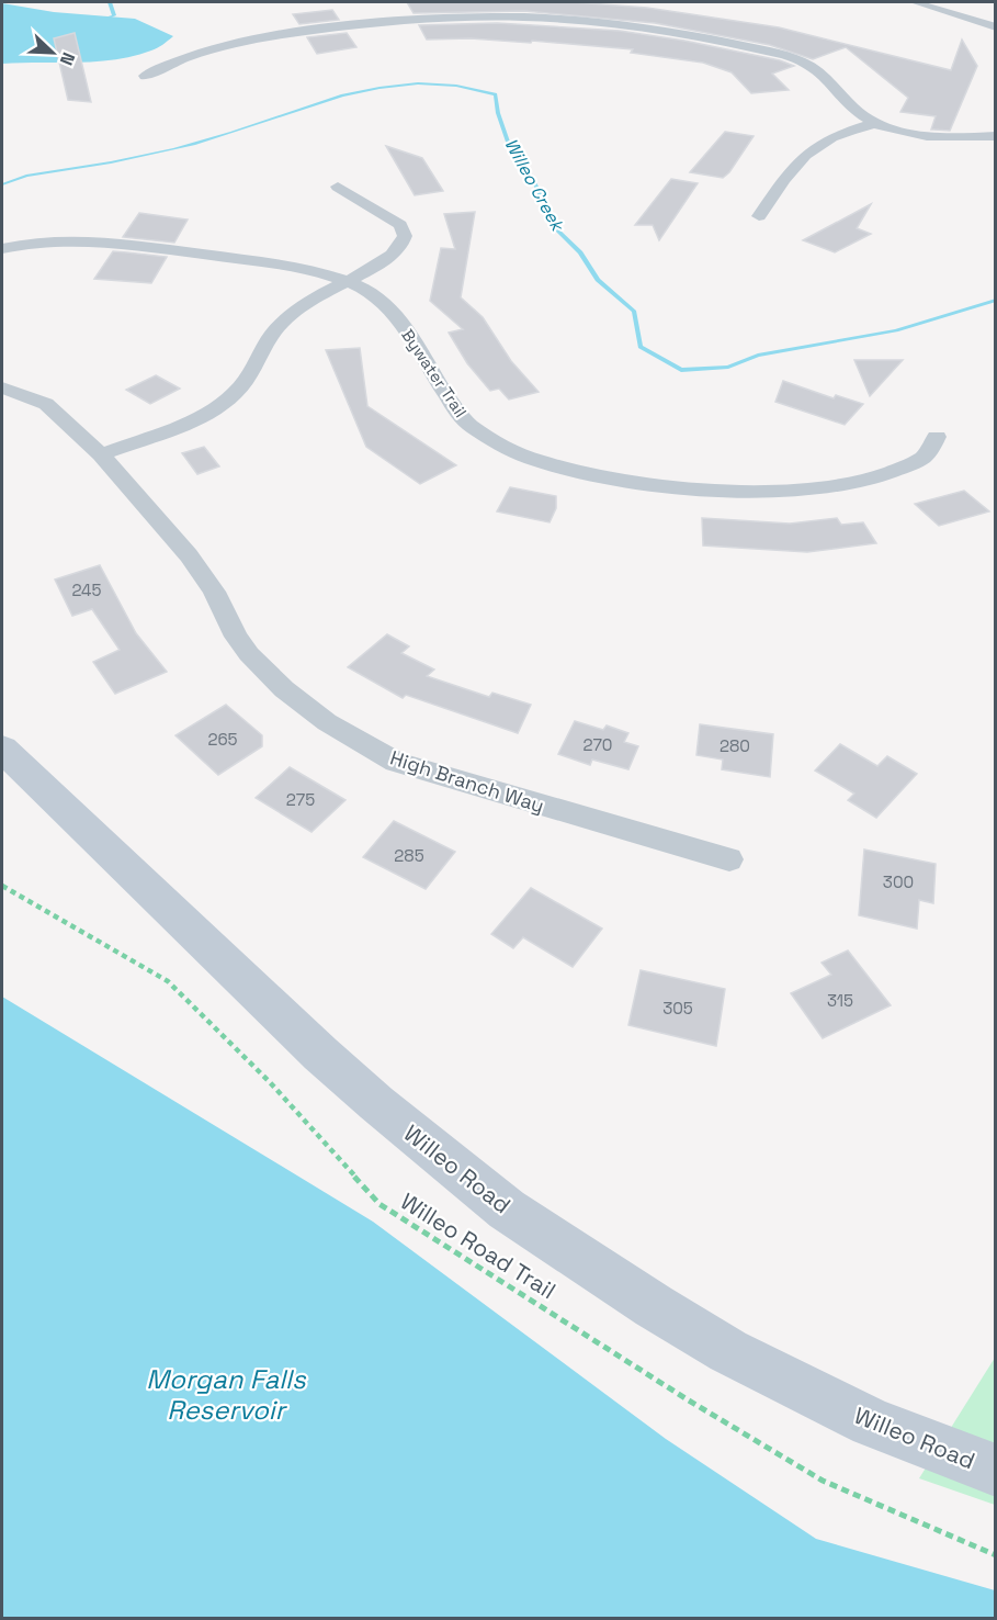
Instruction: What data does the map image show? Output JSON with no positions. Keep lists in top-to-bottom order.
{
  "streets": {
    "street": ["Bywater Trail", "High Branch Way", "Willeo Road"],
    "path": ["Willeo Road Trail"]
  },
  "water": ["Willeo Creek", "Morgan Falls Reservoir"],
  "house_numbers": [
    "245",
    "265",
    "270",
    "280",
    "275",
    "285",
    "300",
    "315",
    "305"
  ],
  "north": "bottom right"
}
